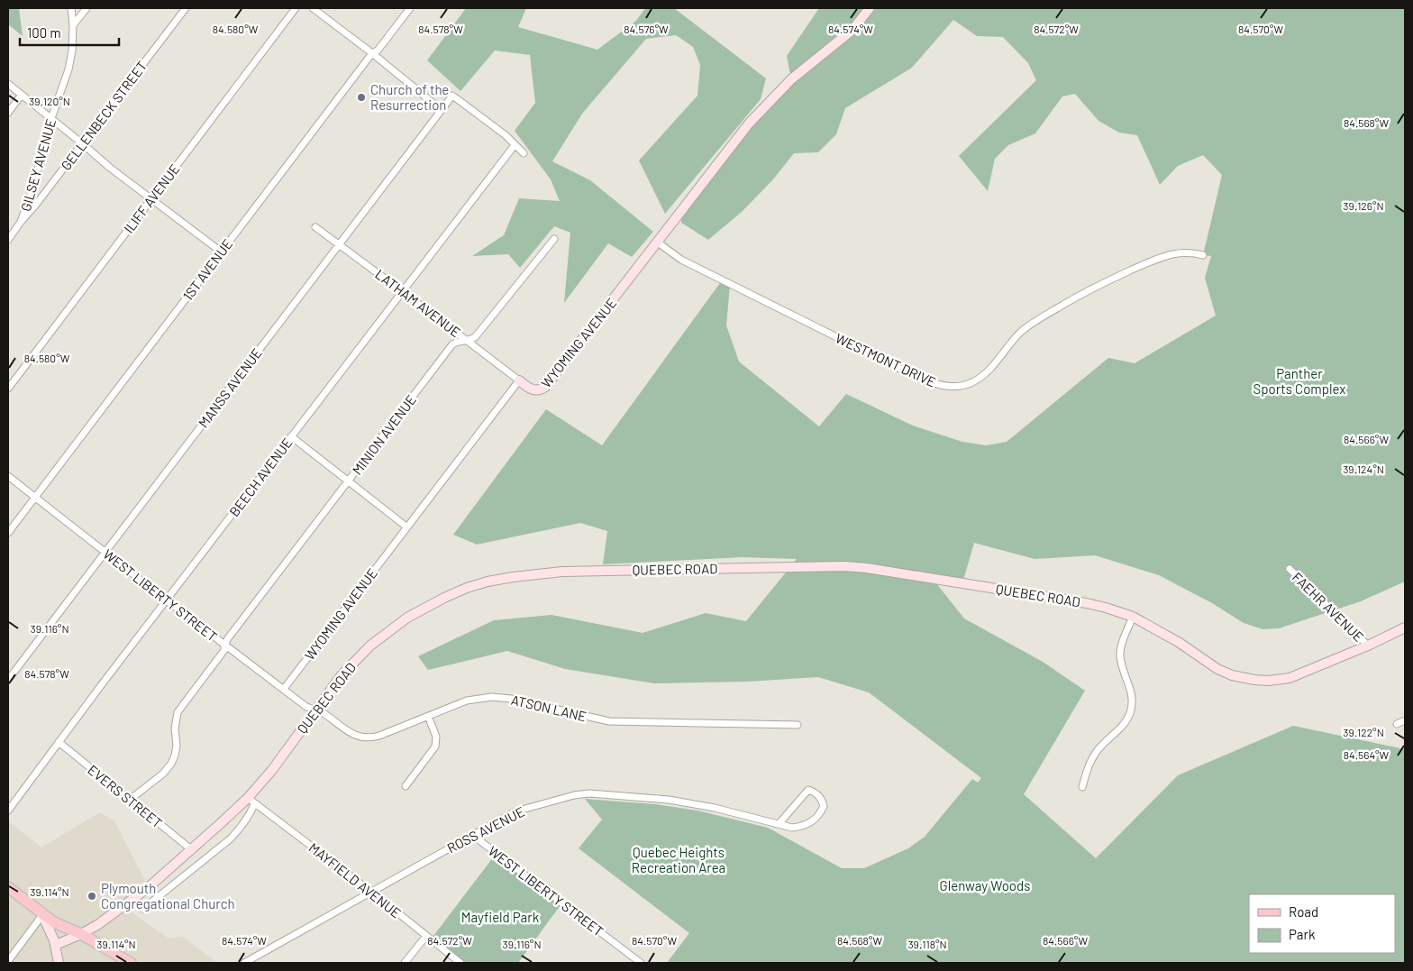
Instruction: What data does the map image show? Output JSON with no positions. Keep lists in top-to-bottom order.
{
  "streets": {
    "street": [
      "GELLENBECK STREET",
      "GILSEY AVENUE",
      "ILIFF AVENUE",
      "1ST AVENUE",
      "LATHAM AVENUE",
      "WYOMING AVENUE",
      "WESTMONT DRIVE",
      "MANSS AVENUE",
      "MINION AVENUE",
      "BEECH AVENUE",
      "QUEBEC ROAD",
      "WEST LIBERTY STREET",
      "FAEHR AVENUE",
      "ATSON LANE",
      "EVERS STREET",
      "ROSS AVENUE",
      "MAYFIELD AVENUE"
    ]
  },
  "crossings": [
    ["GELLENBECK STREET", "GILSEY AVENUE"],
    ["1ST AVENUE", "WEST LIBERTY STREET"],
    ["LATHAM AVENUE", "WYOMING AVENUE"],
    ["LATHAM AVENUE", "MANSS AVENUE"],
    ["LATHAM AVENUE", "MINION AVENUE"],
    ["LATHAM AVENUE", "BEECH AVENUE"],
    ["WYOMING AVENUE", "WESTMONT DRIVE"],
    ["WYOMING AVENUE", "WEST LIBERTY STREET"],
    ["MANSS AVENUE", "BEECH AVENUE"],
    ["MANSS AVENUE", "WEST LIBERTY STREET"],
    ["MINION AVENUE", "WEST LIBERTY STREET"],
    ["MINION AVENUE", "EVERS STREET"],
    ["BEECH AVENUE", "WEST LIBERTY STREET"],
    ["BEECH AVENUE", "EVERS STREET"],
    ["QUEBEC ROAD", "WEST LIBERTY STREET"],
    ["QUEBEC ROAD", "FAEHR AVENUE"],
    ["QUEBEC ROAD", "ATSON LANE"],
    ["QUEBEC ROAD", "EVERS STREET"],
    ["QUEBEC ROAD", "MAYFIELD AVENUE"],
    ["WEST LIBERTY STREET", "ATSON LANE"],
    ["WEST LIBERTY STREET", "ROSS AVENUE"],
    ["ROSS AVENUE", "MAYFIELD AVENUE"]
  ],
  "parks": [
    "Panther Sports Complex",
    "Quebec Heights Recreation Area",
    "Glenway Woods",
    "Mayfield Park"
  ],
  "places": ["Church of the Resurrection", "Plymouth Congregational Church"],
  "legend": ["Road", "Park"],
  "scale_bar": "100 m",
  "coordinates": [
    "84.580°W",
    "84.578°W",
    "84.576°W",
    "84.574°W",
    "84.572°W",
    "84.570°W",
    "39.120°N",
    "84.568°W",
    "39.126°N",
    "84.566°W",
    "39.124°N",
    "39.116°N",
    "39.122°N",
    "84.564°W",
    "39.114°N",
    "39.118°N"
  ]
}
